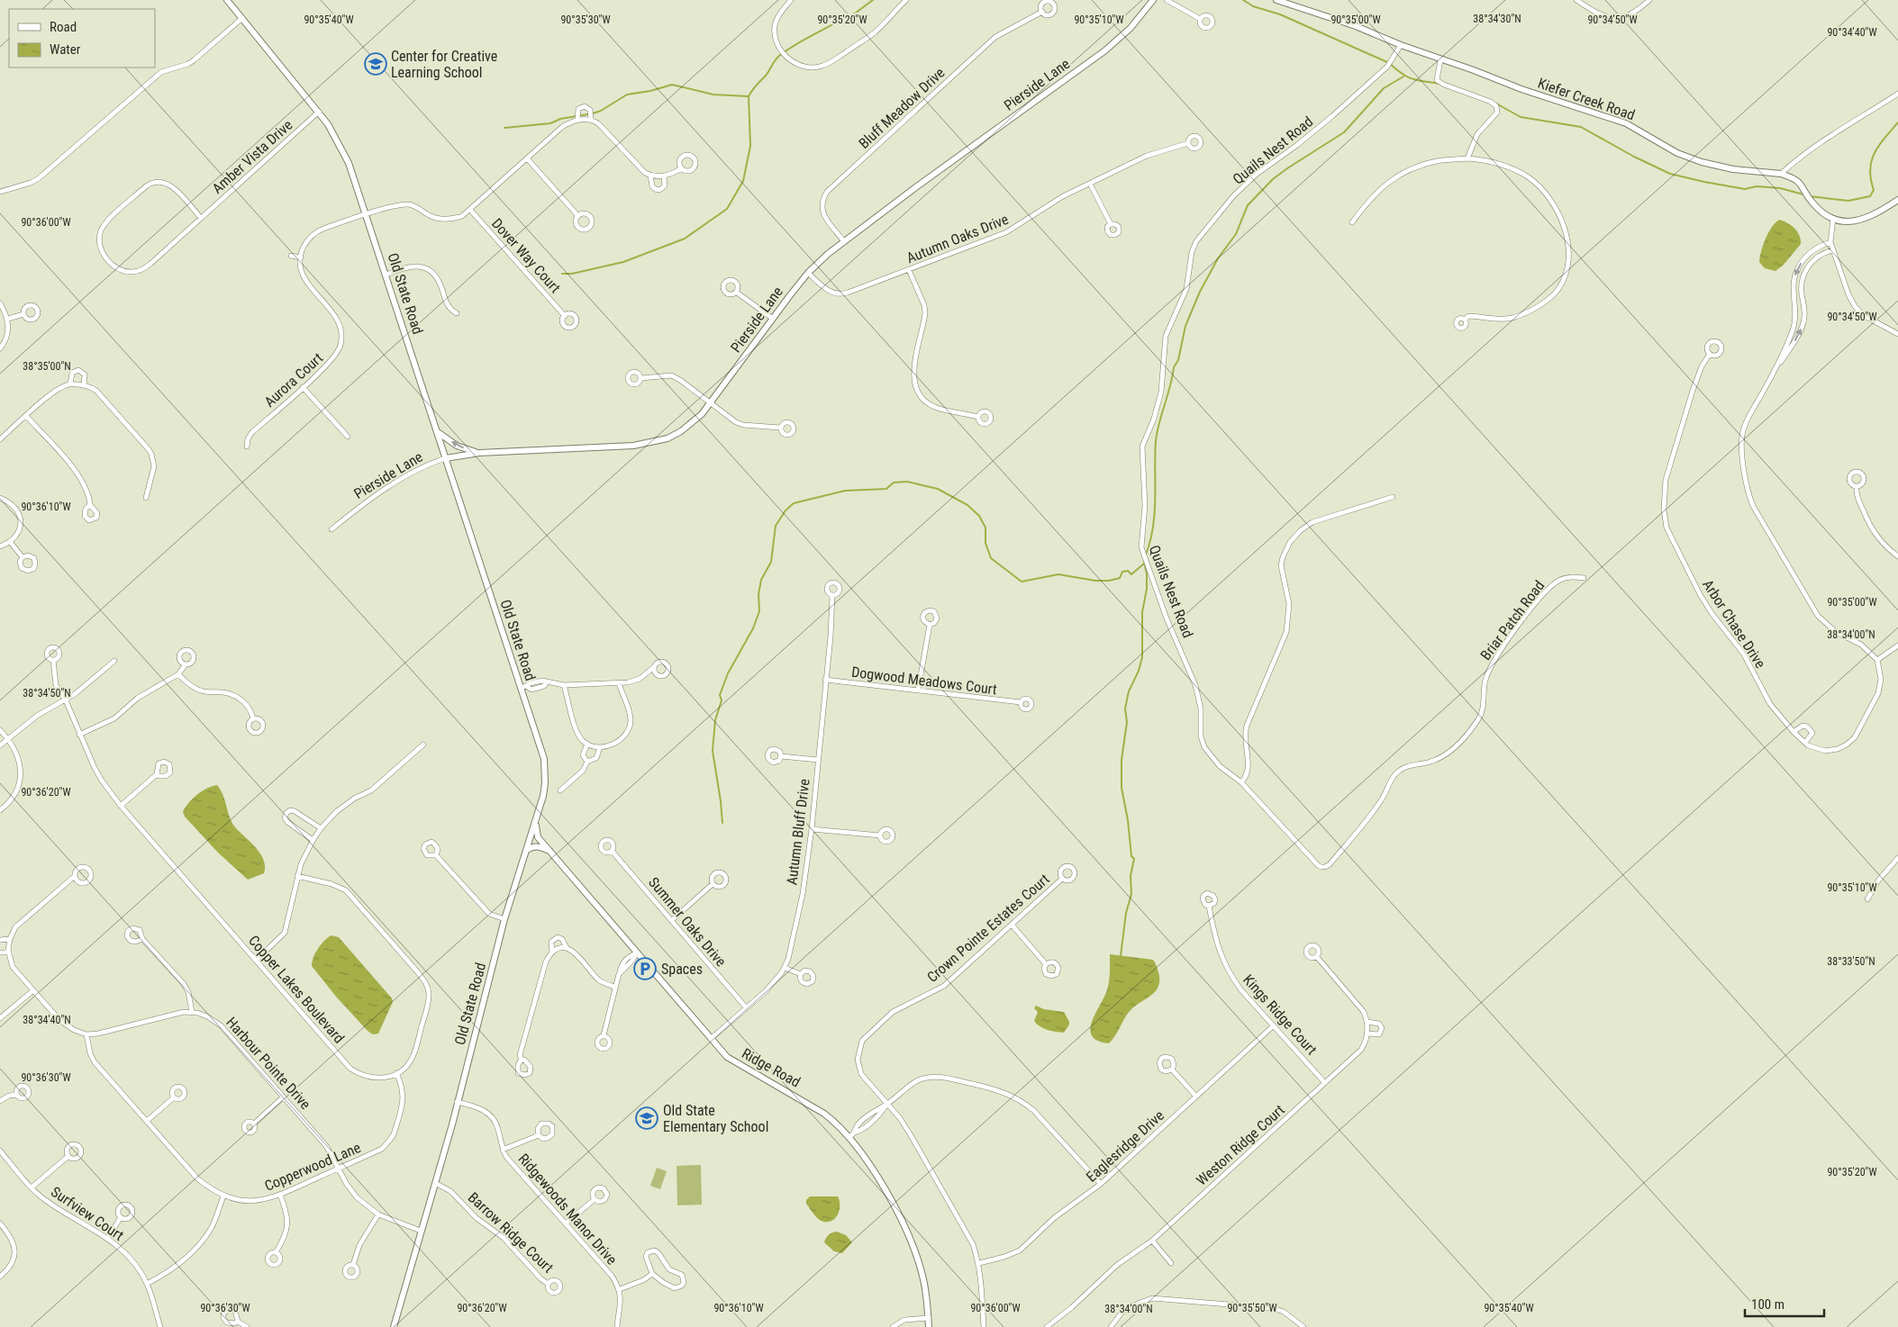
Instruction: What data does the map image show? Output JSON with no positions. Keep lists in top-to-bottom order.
{
  "streets": {
    "street": [
      "Pierside Lane",
      "Kiefer Creek Road",
      "Bluff Meadow Drive",
      "Quails Nest Road",
      "Amber Vista Drive",
      "Autumn Oaks Drive",
      "Dover Way Court",
      "Old State Road",
      "Aurora Court",
      "Briar Patch Road",
      "Arbor Chase Drive",
      "Dogwood Meadows Court",
      "Autumn Bluff Drive",
      "Summer Oaks Drive",
      "Crown Pointe Estates Court",
      "Copper Lakes Boulevard",
      "Kings Ridge Court",
      "Harbour Pointe Drive",
      "Ridge Road",
      "Weston Ridge Court",
      "Eaglesridge Drive",
      "Copperwood Lane",
      "Ridgewoods Manor Drive",
      "Surfview Court",
      "Barrow Ridge Court"
    ]
  },
  "crossings": [
    ["Pierside Lane", "Bluff Meadow Drive"],
    ["Pierside Lane", "Autumn Oaks Drive"],
    ["Pierside Lane", "Old State Road"],
    ["Kiefer Creek Road", "Quails Nest Road"],
    ["Quails Nest Road", "Briar Patch Road"],
    ["Amber Vista Drive", "Old State Road"],
    ["Old State Road", "Harbour Pointe Drive"],
    ["Old State Road", "Ridge Road"],
    ["Old State Road", "Ridgewoods Manor Drive"],
    ["Old State Road", "Barrow Ridge Court"],
    ["Dogwood Meadows Court", "Autumn Bluff Drive"],
    ["Autumn Bluff Drive", "Summer Oaks Drive"],
    ["Autumn Bluff Drive", "Ridge Road"],
    ["Crown Pointe Estates Court", "Eaglesridge Drive"],
    ["Copper Lakes Boulevard", "Copperwood Lane"],
    ["Kings Ridge Court", "Weston Ridge Court"],
    ["Kings Ridge Court", "Eaglesridge Drive"],
    ["Harbour Pointe Drive", "Copperwood Lane"]
  ],
  "places": {
    "school or university": ["Center for Creative Learning School", "Old State Elementary School"],
    "parking": ["Spaces"]
  },
  "legend": ["Road", "Water"],
  "scale_bar": "100 m",
  "coordinates": [
    "38°34'30\"N",
    "90°35'40\"W",
    "90°35'30\"W",
    "90°35'10\"W",
    "90°35'20\"W",
    "90°35'00\"W",
    "90°34'50\"W",
    "90°34'40\"W",
    "90°36'00\"W",
    "38°35'00\"N",
    "90°36'10\"W",
    "38°34'00\"N",
    "38°34'50\"N",
    "90°36'20\"W",
    "38°33'50\"N",
    "38°34'40\"N",
    "90°36'30\"W",
    "90°35'50\"W"
  ]
}
